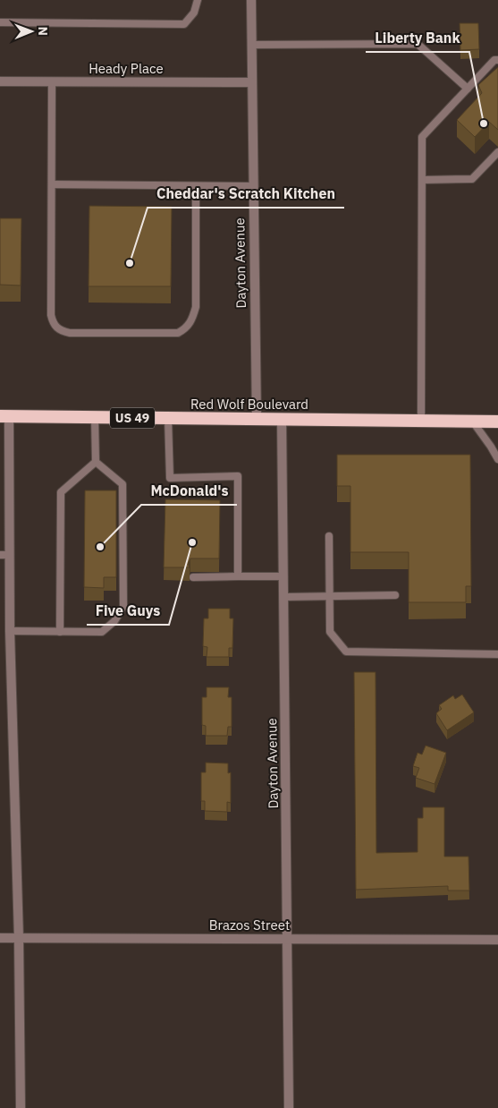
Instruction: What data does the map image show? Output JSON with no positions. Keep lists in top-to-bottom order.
{
  "streets": {
    "highway": ["Red Wolf Boulevard", "US 49"],
    "street": ["Heady Place", "Dayton Avenue", "Brazos Street"]
  },
  "crossings": [
    ["Heady Place", "Dayton Avenue"],
    ["Dayton Avenue", "Red Wolf Boulevard"],
    ["Dayton Avenue", "Brazos Street"]
  ],
  "places": [
    "Liberty Bank",
    "Cheddar's Scratch Kitchen",
    "Five Guys",
    "McDonald's"
  ],
  "north": "right"
}
